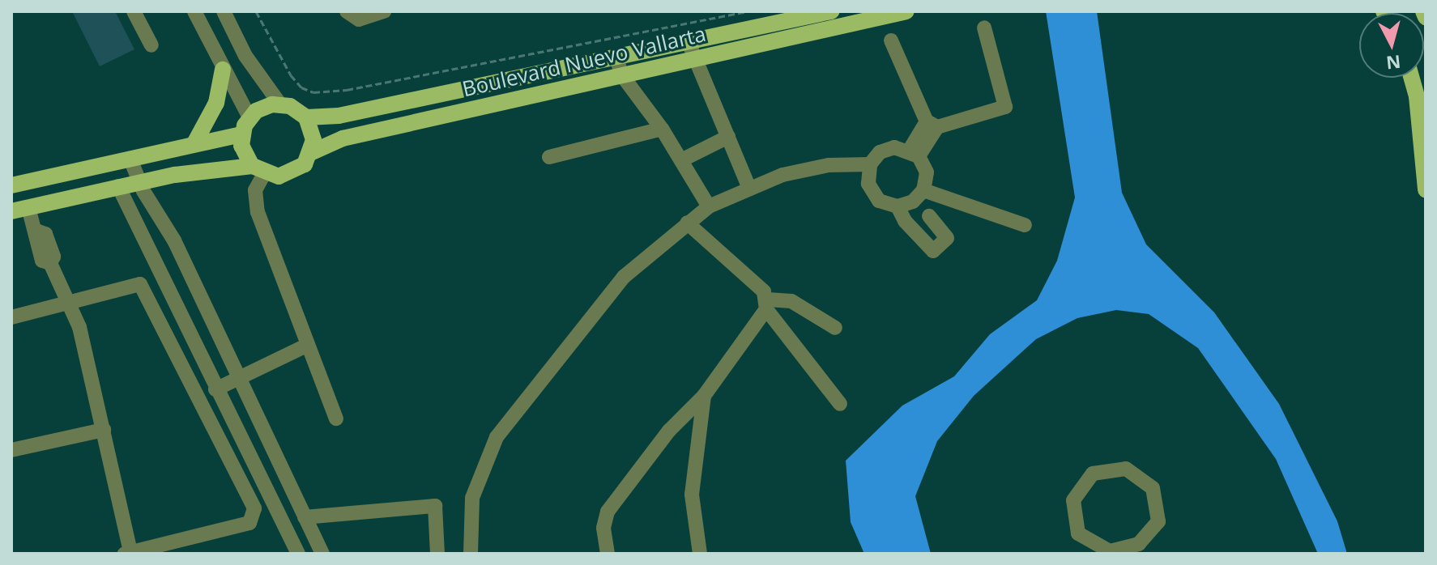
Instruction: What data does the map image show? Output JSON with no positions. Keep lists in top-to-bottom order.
{
  "streets": {
    "main road": ["Boulevard Nuevo Vallarta"]
  },
  "north": "bottom"
}
